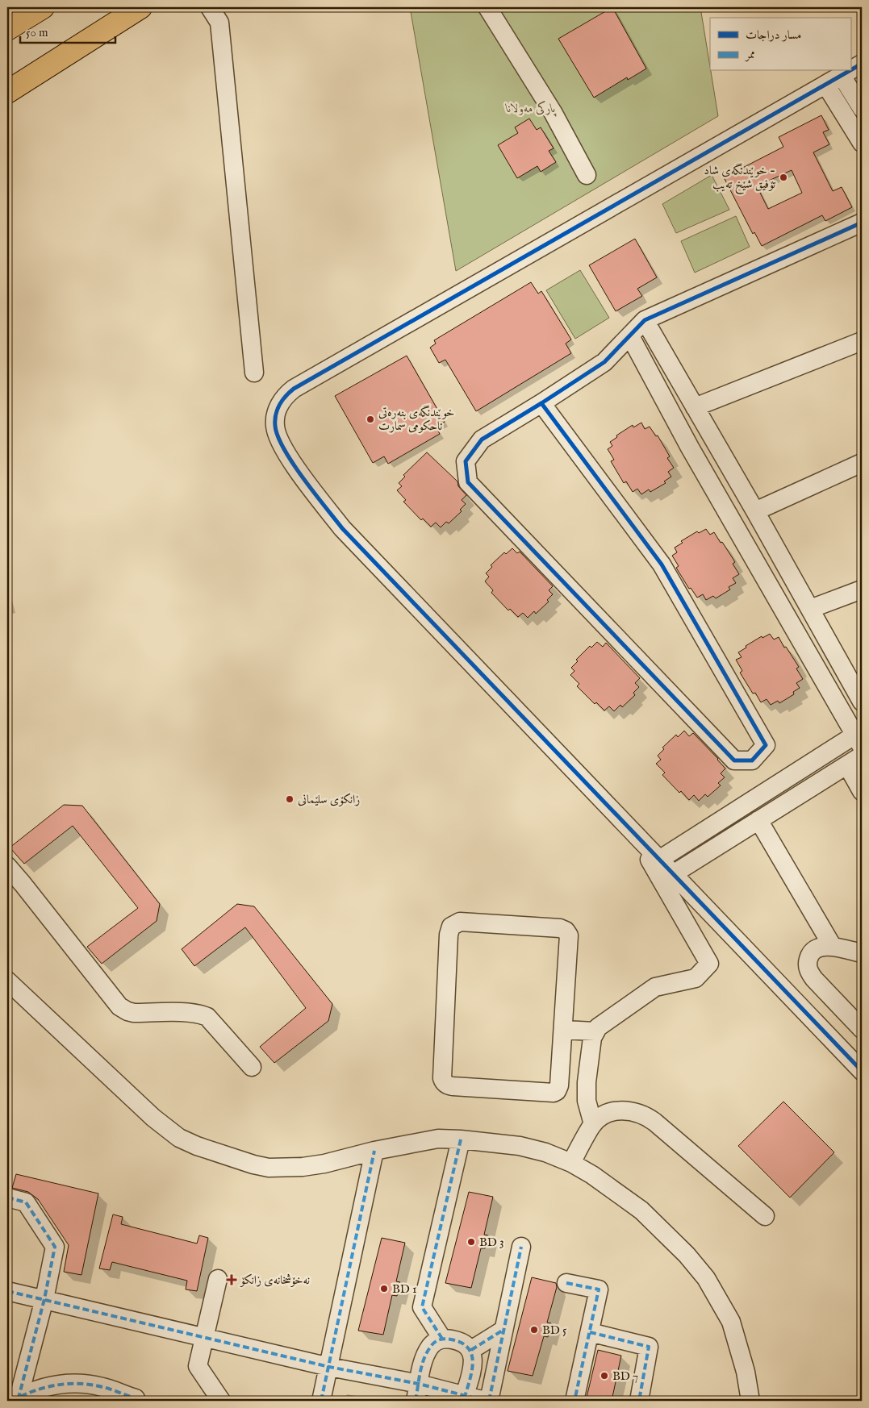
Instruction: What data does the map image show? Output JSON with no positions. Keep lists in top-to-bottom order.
{
  "parks": ["پارکی مەولانا"],
  "places": {
    "other": [
      "خوێندنگەی شاد - تۆفیق شێخ تەیب",
      "خوێندنگەی بنەڕەتی ناحکومی سمارت",
      "زانکۆی سلێمانی",
      "BD 3",
      "BD 1",
      "BD 5",
      "BD 7"
    ],
    "health": ["نەخۆشخانەی زانکۆ"]
  },
  "legend": ["مسار دراجات", "ممر"],
  "scale_bar": "50 m"
}
